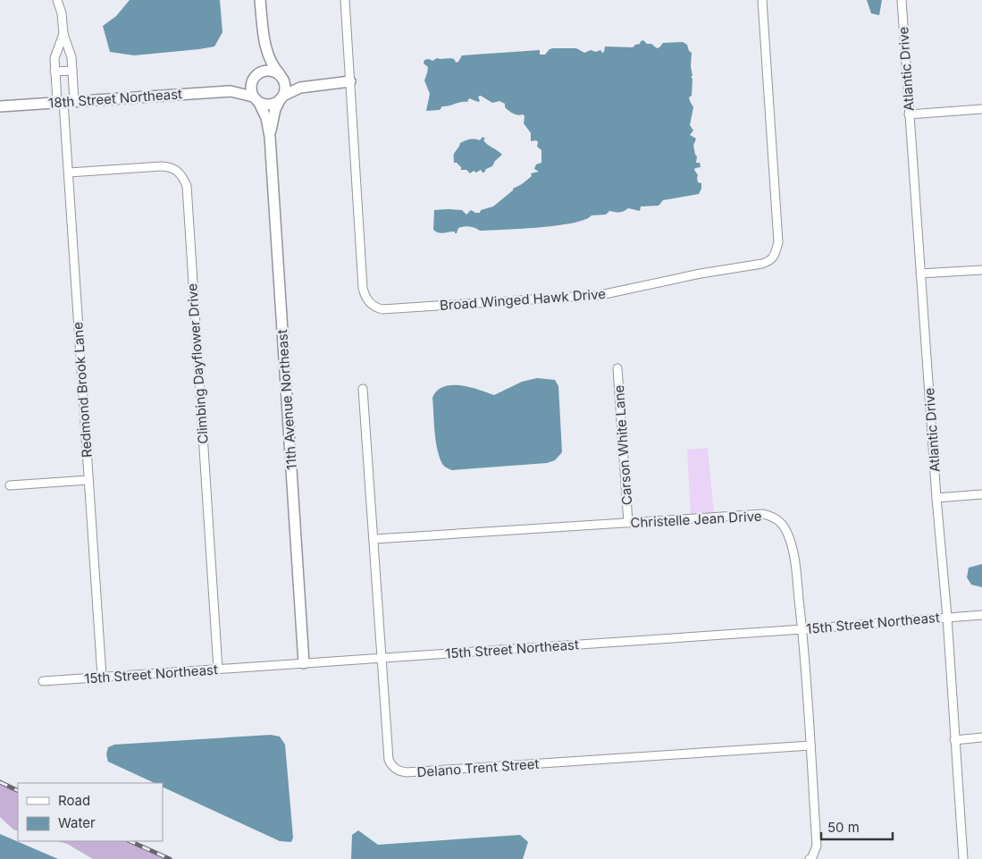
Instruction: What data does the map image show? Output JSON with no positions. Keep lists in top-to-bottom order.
{
  "streets": {
    "street": [
      "Atlantic Drive",
      "18th Street Northeast",
      "Broad Winged Hawk Drive",
      "Climbing Dayflower Drive",
      "Redmond Brook Lane",
      "11th Avenue Northeast",
      "Carson White Lane",
      "Christelle Jean Drive",
      "15th Street Northeast",
      "Delano Trent Street"
    ]
  },
  "crossings": [
    ["Atlantic Drive", "15th Street Northeast"],
    ["18th Street Northeast", "Redmond Brook Lane"],
    ["18th Street Northeast", "11th Avenue Northeast"],
    ["Climbing Dayflower Drive", "Redmond Brook Lane"],
    ["Climbing Dayflower Drive", "15th Street Northeast"],
    ["Redmond Brook Lane", "15th Street Northeast"],
    ["11th Avenue Northeast", "15th Street Northeast"],
    ["Carson White Lane", "Christelle Jean Drive"],
    ["Christelle Jean Drive", "15th Street Northeast"],
    ["Christelle Jean Drive", "Delano Trent Street"],
    ["15th Street Northeast", "Delano Trent Street"]
  ],
  "legend": ["Road", "Water"],
  "scale_bar": "50 m"
}
